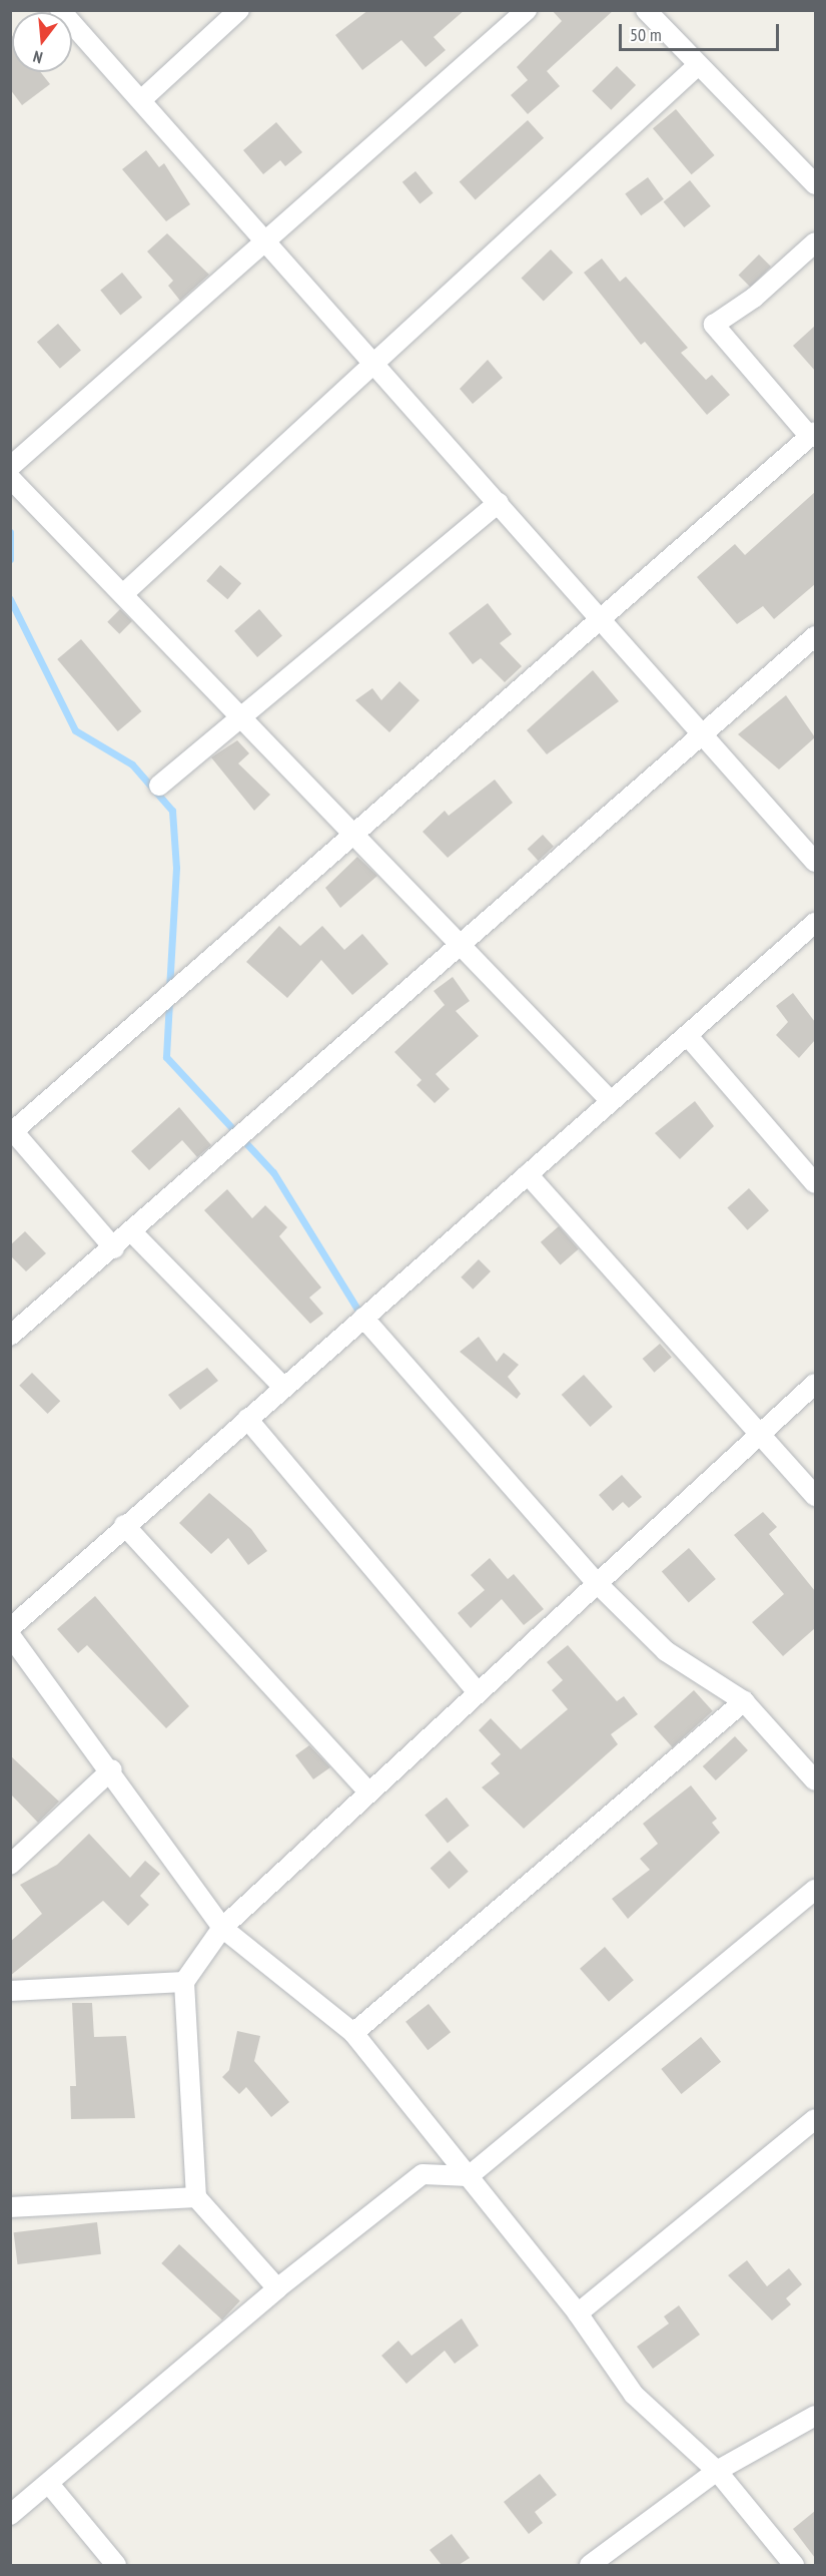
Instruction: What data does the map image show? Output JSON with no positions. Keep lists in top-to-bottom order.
{
  "scale_bar": "50 m",
  "north": "bottom"
}
